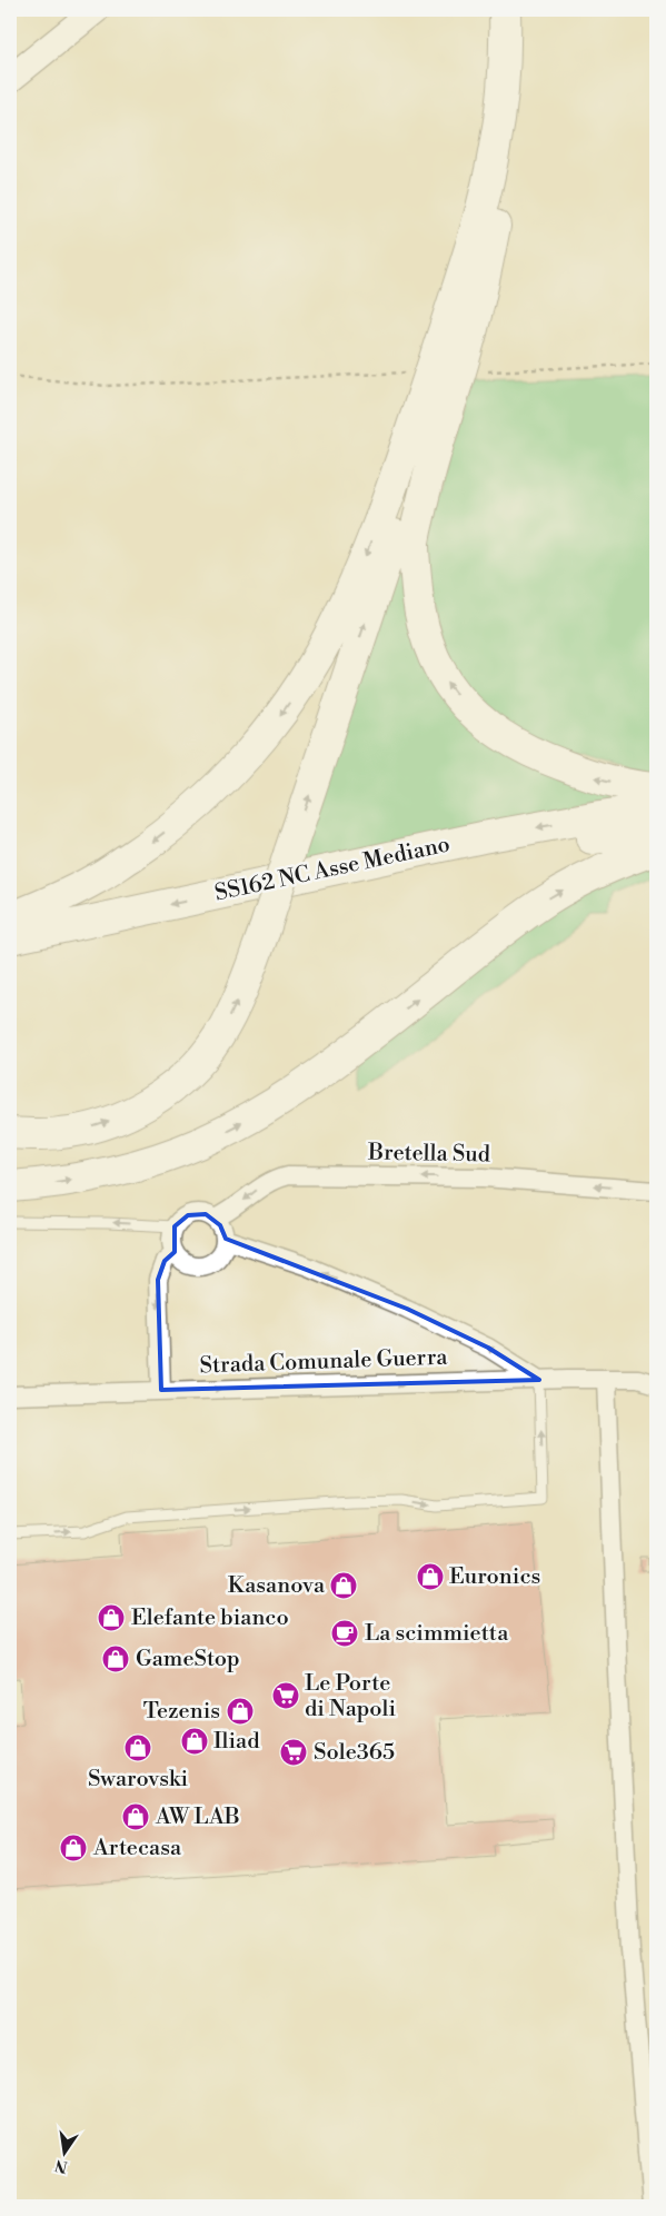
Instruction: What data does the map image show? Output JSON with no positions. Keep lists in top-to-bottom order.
{
  "streets": {
    "highway": ["SS162 NC Asse Mediano"],
    "street": ["Bretella Sud", "Strada Comunale Guerra"]
  },
  "one_way": ["Bretella Sud", "Strada Comunale Guerra"],
  "places": {
    "shop": [
      "Euronics",
      "Kasanova",
      "Elefante bianco",
      "GameStop",
      "Tezenis",
      "Iliad",
      "Swarovski",
      "AW LAB",
      "Artecasa"
    ],
    "cafe": ["La scimmietta"],
    "supermarket": ["Le Porte di Napoli", "Sole365"]
  },
  "north": "bottom"
}
